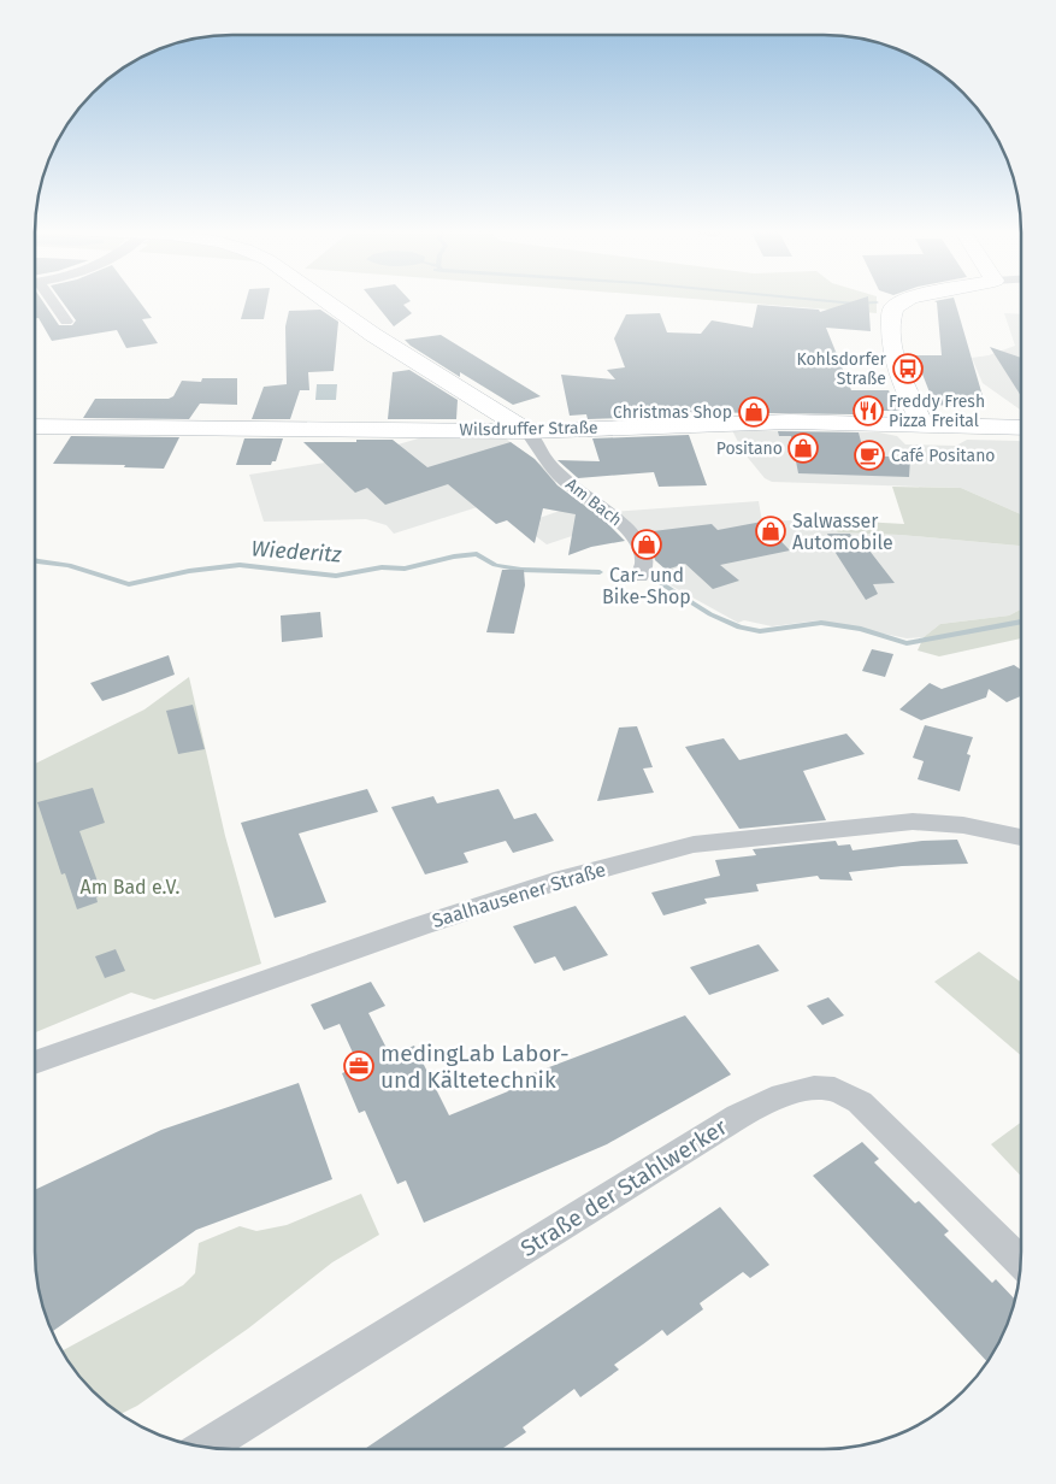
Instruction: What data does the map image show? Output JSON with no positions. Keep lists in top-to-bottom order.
{
  "streets": {
    "street": [
      "Wilsdruffer Straße",
      "Am Bach",
      "Saalhausener Straße",
      "Straße der Stahlwerker"
    ]
  },
  "crossings": [
    ["Wilsdruffer Straße", "Am Bach"]
  ],
  "water": ["Wiederitz"],
  "parks": ["Am Bad e.V."],
  "places": {
    "bus stop": ["Kohlsdorfer Straße"],
    "restaurant": ["Freddy Fresh Pizza Freital"],
    "shop": [
      "Christmas Shop",
      "Positano",
      "Salwasser Automobile",
      "Car- und Bike-Shop"
    ],
    "cafe": ["Café Positano"],
    "office": ["medingLab Labor- und Kältetechnik"]
  }
}
